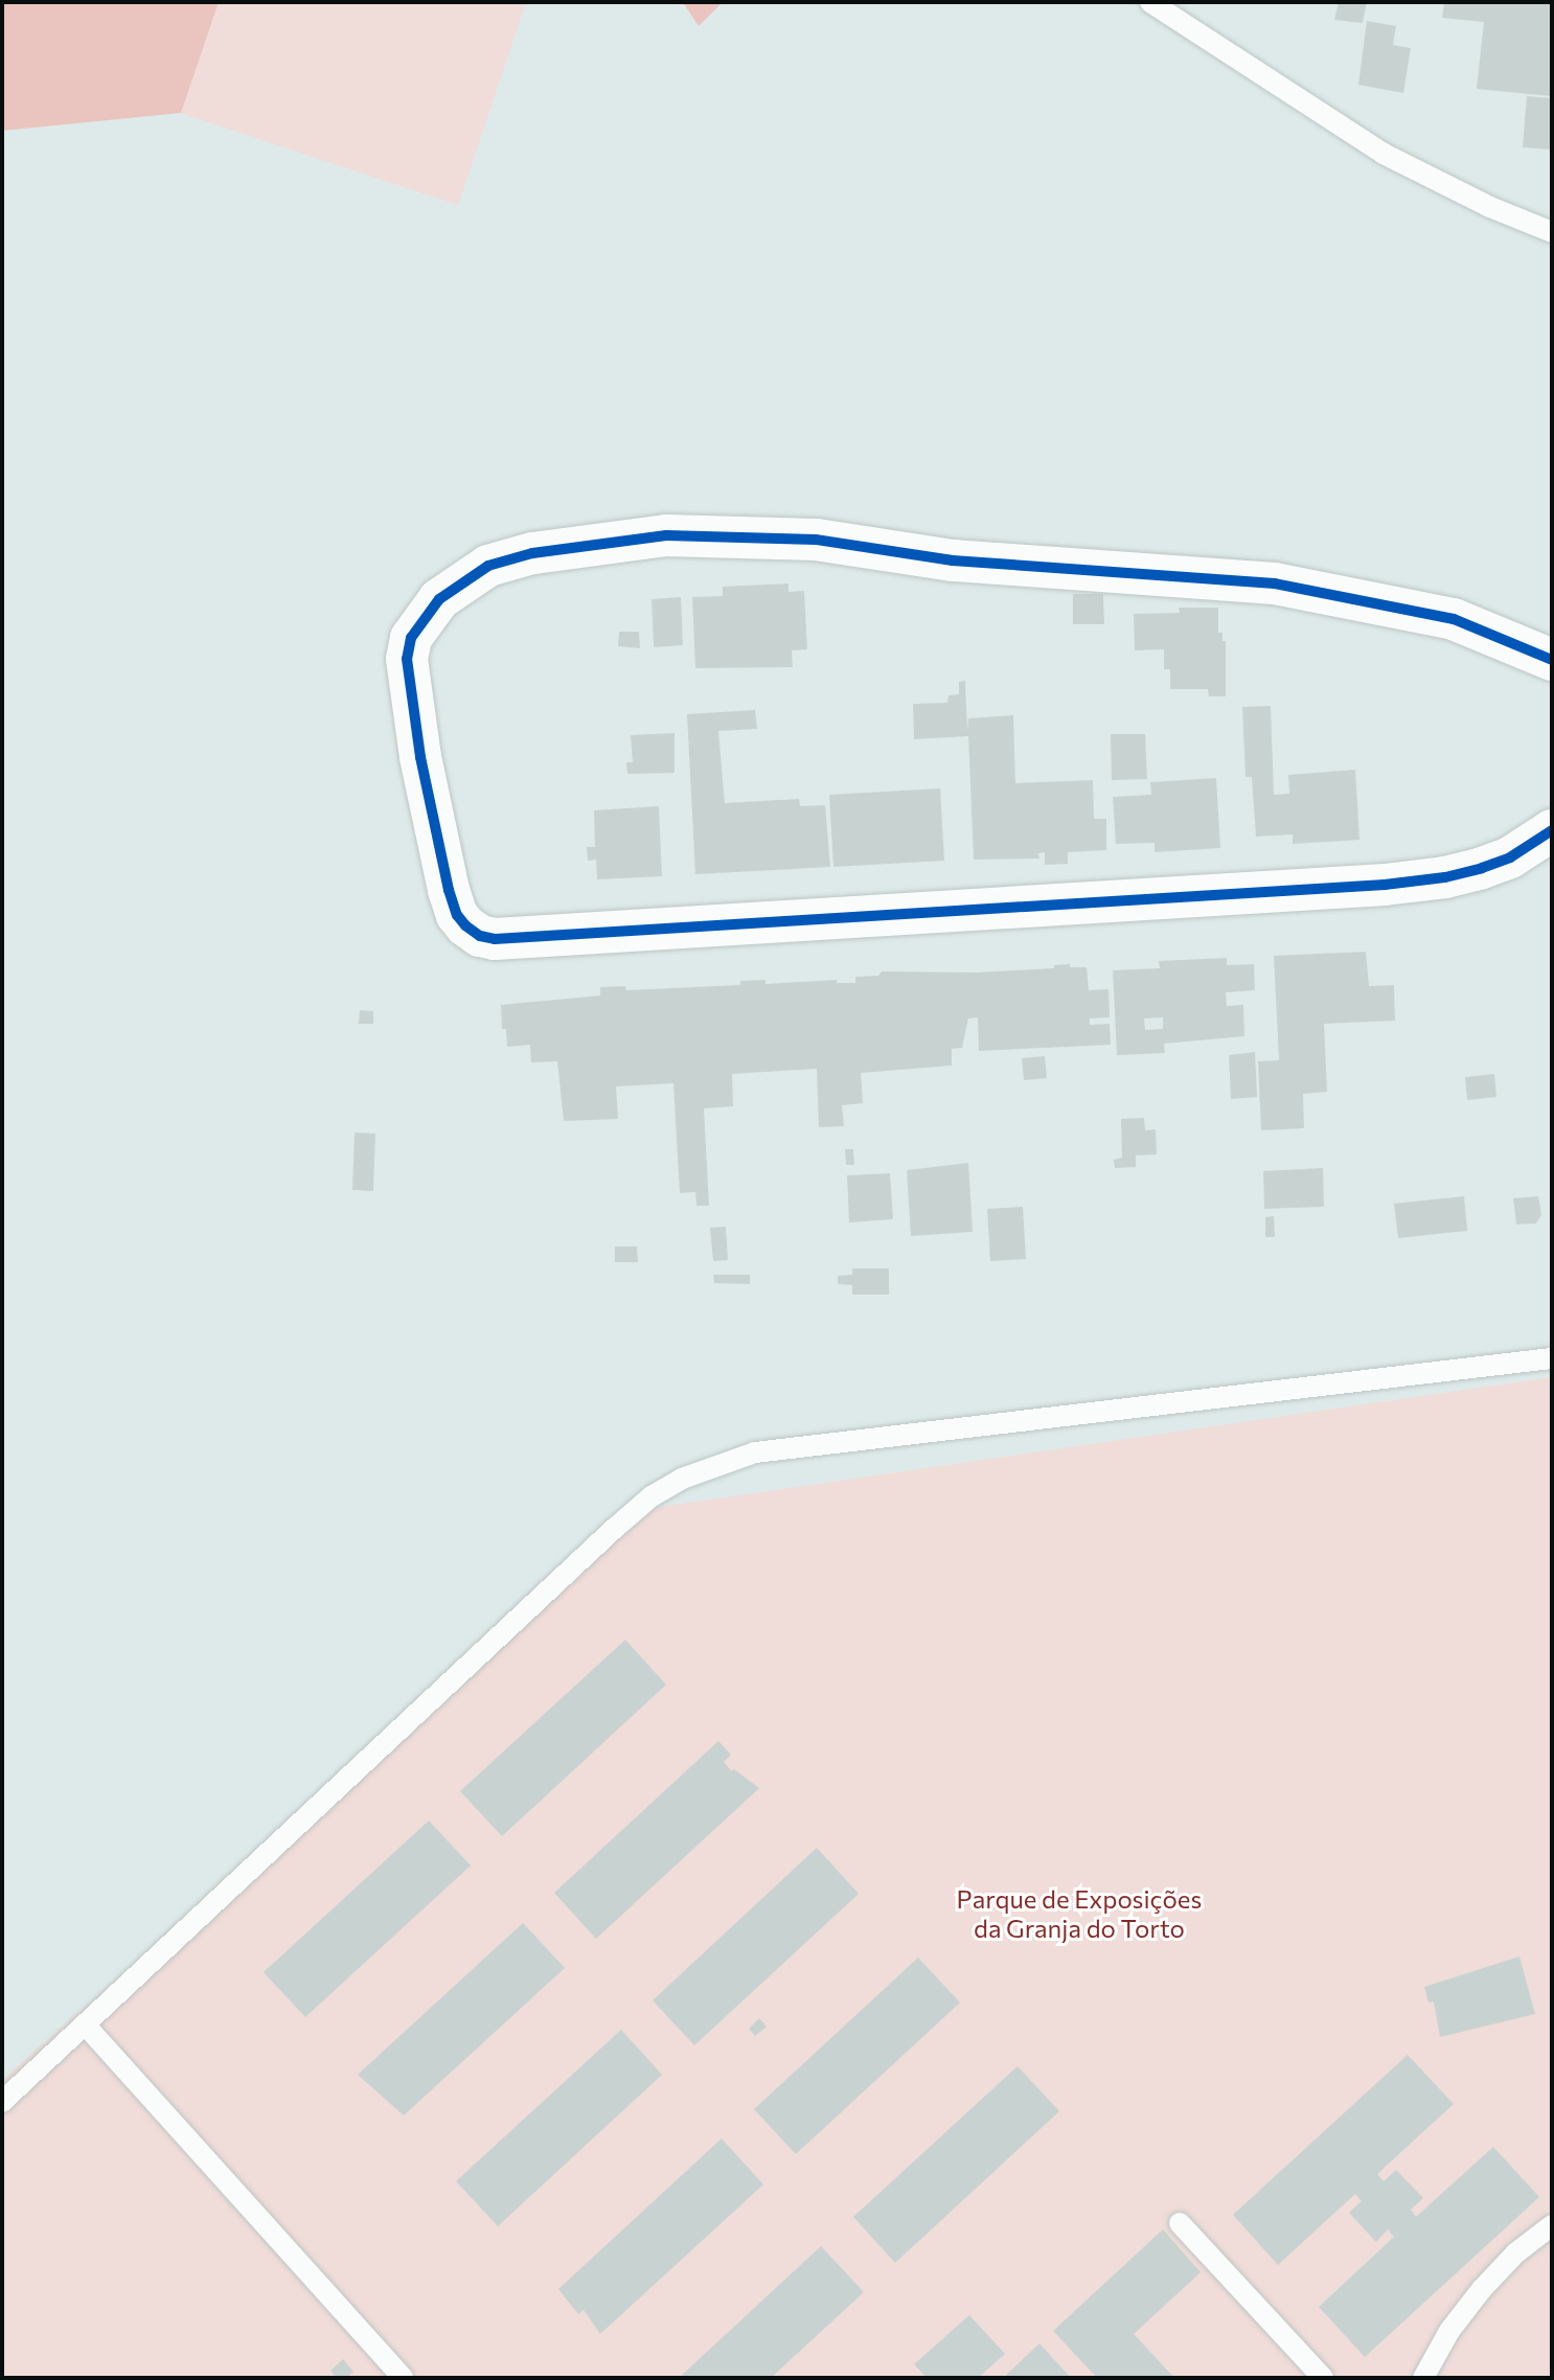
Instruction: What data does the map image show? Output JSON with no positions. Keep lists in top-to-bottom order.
{
  "parks": ["Parque de Exposições da Granja do Torto"]
}
